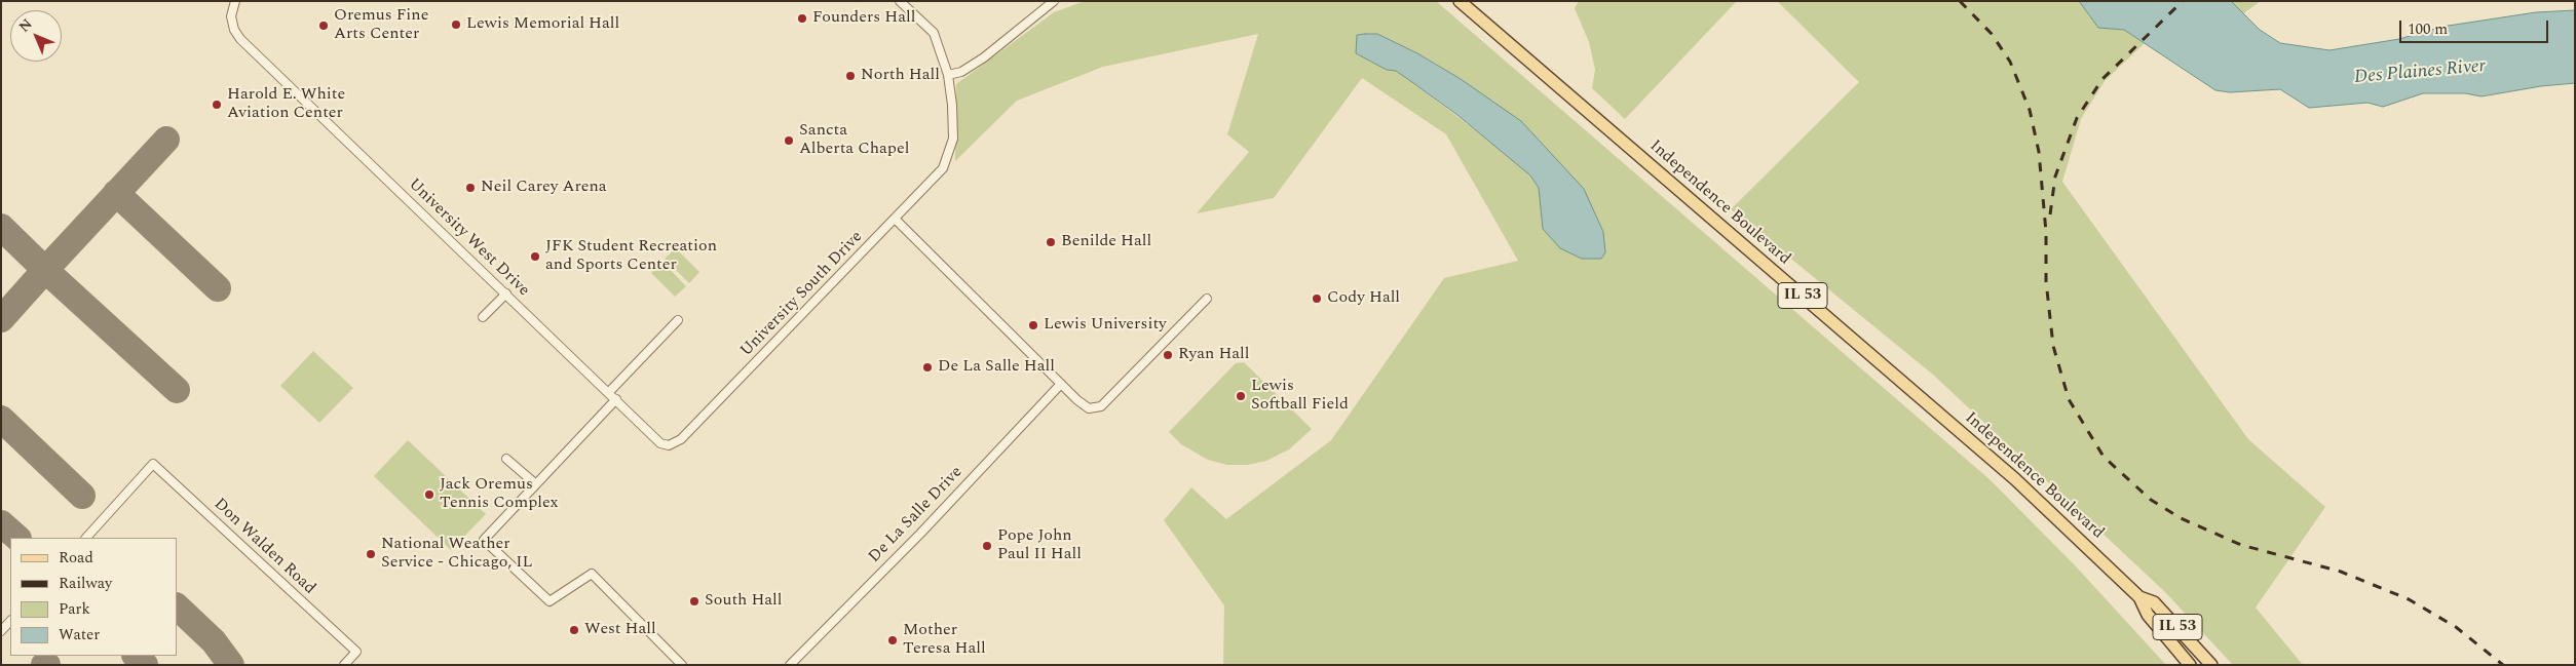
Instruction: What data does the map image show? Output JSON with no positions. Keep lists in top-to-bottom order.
{
  "streets": {
    "main road": ["Independence Boulevard", "IL 53"],
    "street": [
      "University West Drive",
      "University South Drive",
      "De La Salle Drive",
      "Don Walden Road"
    ]
  },
  "crossings": [
    ["University West Drive", "University South Drive"]
  ],
  "water": ["Des Plaines River"],
  "places": [
    "Founders Hall",
    "Lewis Memorial Hall",
    "Oremus Fine Arts Center",
    "North Hall",
    "Harold E. White Aviation Center",
    "Sancta Alberta Chapel",
    "Neil Carey Arena",
    "Benilde Hall",
    "JFK Student Recreation and Sports Center",
    "Cody Hall",
    "Lewis University",
    "Ryan Hall",
    "De La Salle Hall",
    "Lewis Softball Field",
    "Jack Oremus Tennis Complex",
    "Pope John Paul II Hall",
    "National Weather Service - Chicago, IL",
    "South Hall",
    "West Hall",
    "Mother Teresa Hall"
  ],
  "legend": [
    "Road",
    "Railway",
    "Park",
    "Water"
  ],
  "scale_bar": "100 m",
  "north": "top left"
}
